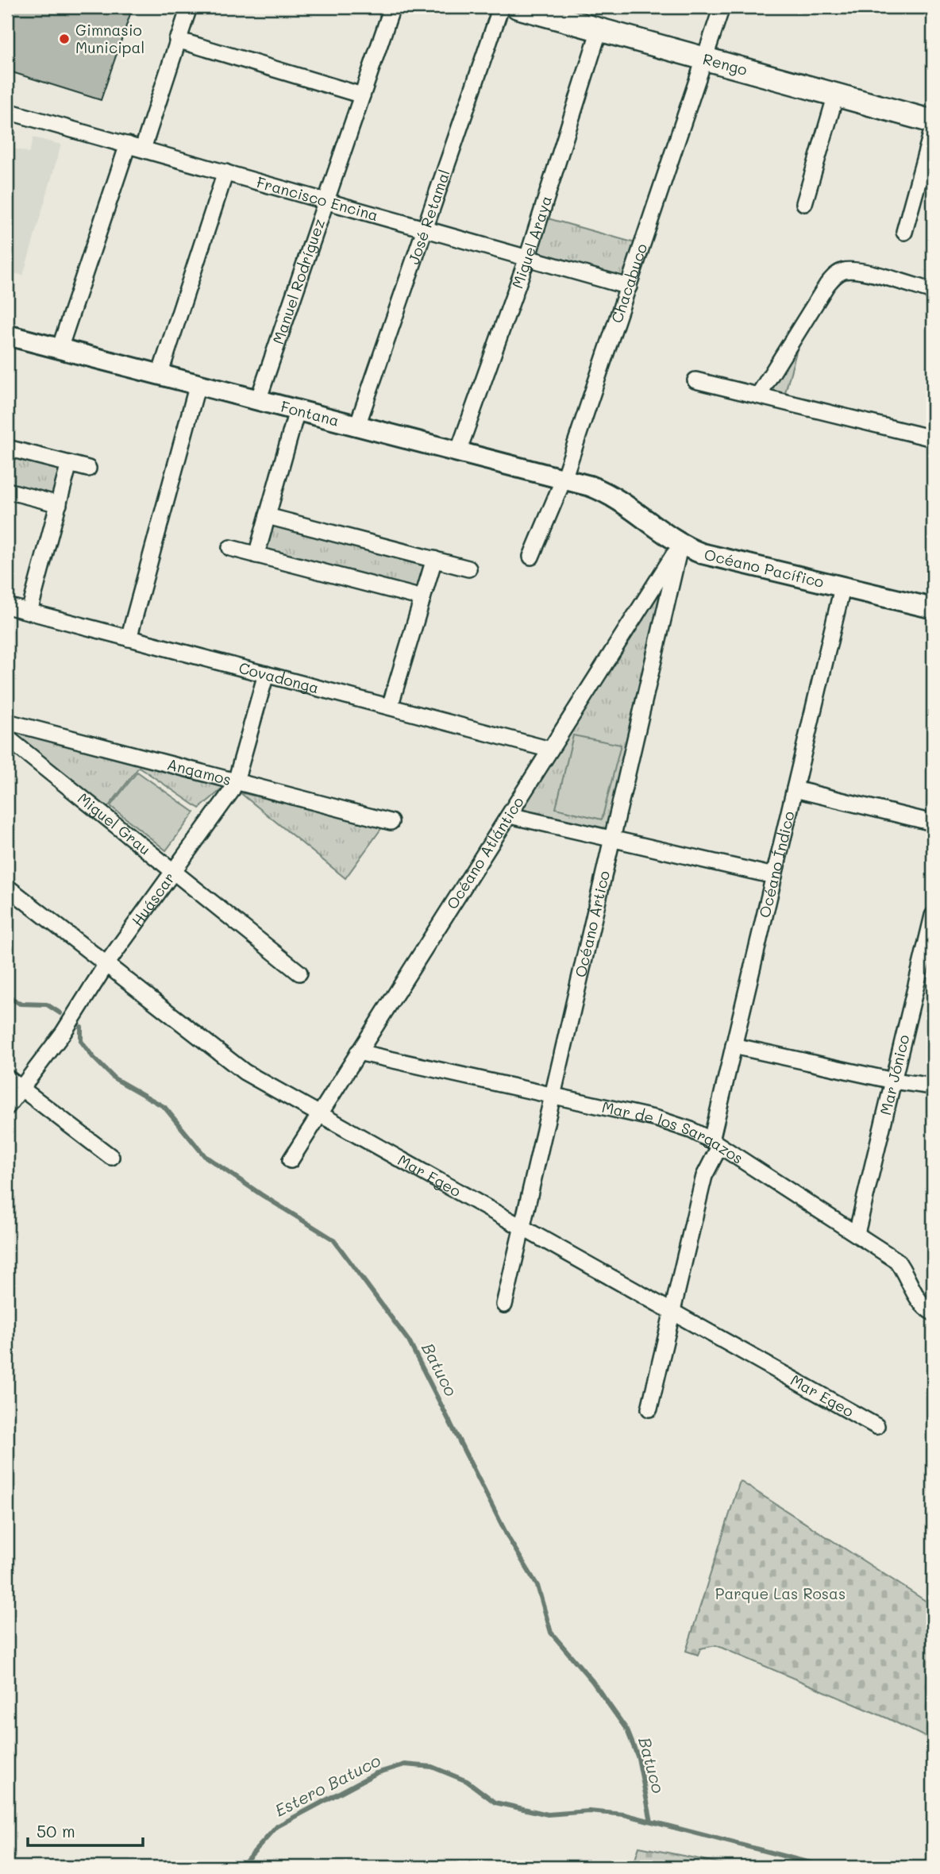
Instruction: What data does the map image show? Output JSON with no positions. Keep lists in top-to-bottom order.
{
  "streets": {
    "main road": ["Rengo"],
    "street": [
      "Francisco Encina",
      "José Retamal",
      "Miguel Araya",
      "Manuel Rodríguez",
      "Chacabuco",
      "Fontana",
      "Océano Pacífico",
      "Covadonga",
      "Angamos",
      "Miguel Grau",
      "Océano Atlántico",
      "Océano Índico",
      "Huáscar",
      "Océano Ártico",
      "Mar Jónico",
      "Mar de los Sargazos",
      "Mar Egeo"
    ]
  },
  "crossings": [
    ["Rengo", "Miguel Araya"],
    ["Rengo", "Chacabuco"],
    ["Francisco Encina", "José Retamal"],
    ["Francisco Encina", "Miguel Araya"],
    ["Francisco Encina", "Manuel Rodríguez"],
    ["Francisco Encina", "Chacabuco"],
    ["José Retamal", "Fontana"],
    ["Miguel Araya", "Fontana"],
    ["Manuel Rodríguez", "Fontana"],
    ["Chacabuco", "Fontana"],
    ["Fontana", "Océano Pacífico"],
    ["Océano Pacífico", "Océano Atlántico"],
    ["Océano Pacífico", "Océano Índico"],
    ["Océano Pacífico", "Océano Ártico"],
    ["Covadonga", "Océano Atlántico"],
    ["Covadonga", "Huáscar"],
    ["Angamos", "Huáscar"],
    ["Miguel Grau", "Huáscar"],
    ["Océano Atlántico", "Océano Ártico"],
    ["Océano Atlántico", "Mar de los Sargazos"],
    ["Océano Atlántico", "Mar Egeo"],
    ["Océano Índico", "Mar de los Sargazos"],
    ["Océano Índico", "Mar Egeo"],
    ["Huáscar", "Mar Egeo"],
    ["Océano Ártico", "Mar de los Sargazos"],
    ["Océano Ártico", "Mar Egeo"],
    ["Mar Jónico", "Mar de los Sargazos"]
  ],
  "water": ["Batuco", "Estero Batuco"],
  "parks": ["Parque Las Rosas"],
  "places": ["Gimnasio Municipal"],
  "scale_bar": "50 m"
}
